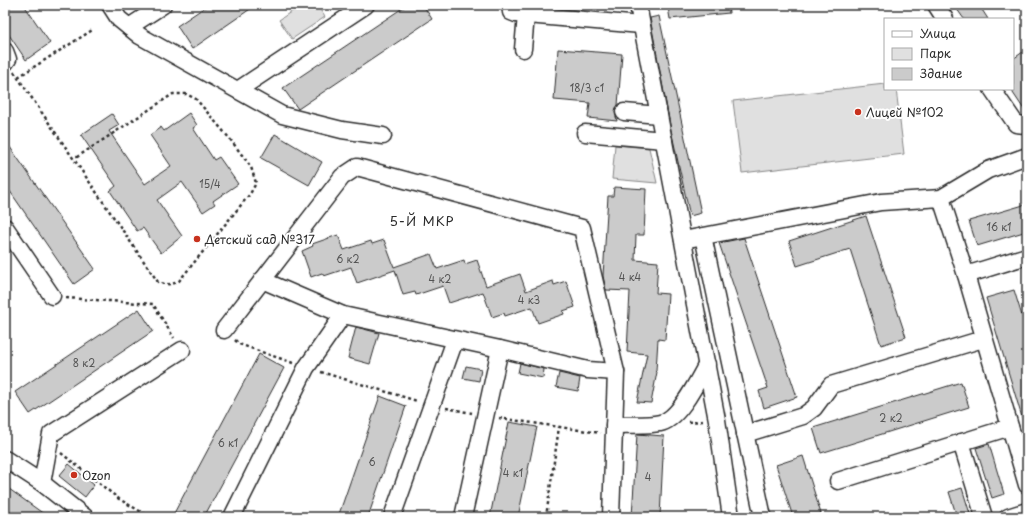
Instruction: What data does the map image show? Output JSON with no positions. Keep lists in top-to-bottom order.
{
  "districts": ["5-Й МКР"],
  "places": ["Лицей №102", "Детский сад №317", "Ozon"],
  "house_numbers": [
    "18/3 с1",
    "15/4",
    "16 к1",
    "6 к2",
    "4 к4",
    "4 к2",
    "4 к3",
    "8 к2",
    "2 к2",
    "6 к1",
    "6",
    "4 к1",
    "4"
  ],
  "legend": ["Улица", "Парк", "Здание"]
}
